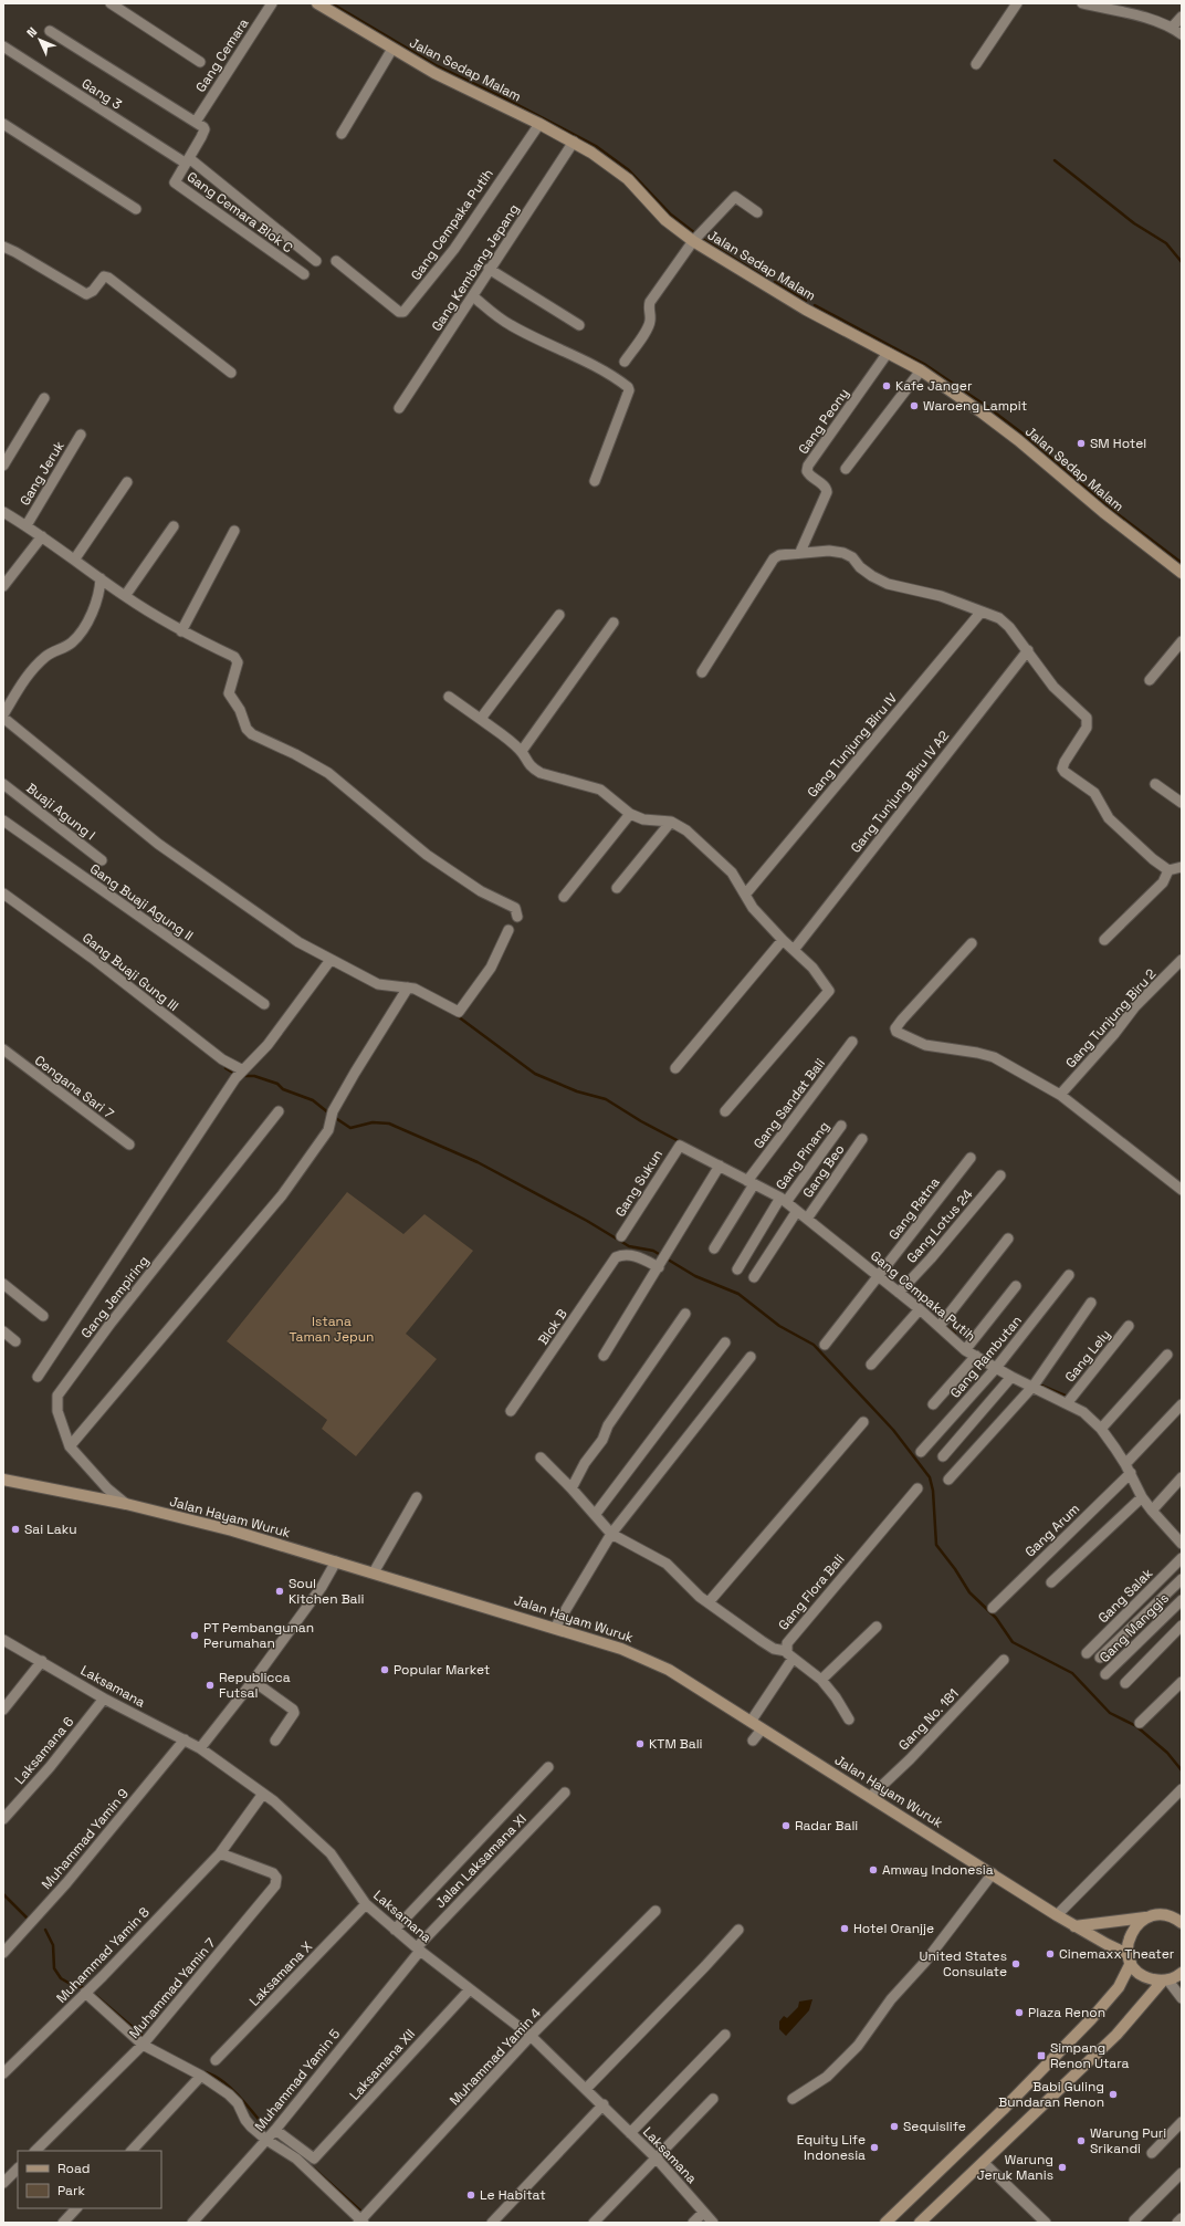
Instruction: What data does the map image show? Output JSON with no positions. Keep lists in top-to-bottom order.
{
  "streets": {
    "main road": ["Jalan Sedap Malam", "Jalan Hayam Wuruk"],
    "street": [
      "Gang Cemara",
      "Gang 3",
      "Gang Cemara Blok C",
      "Gang Cempaka Putih",
      "Gang Kembang Jepang",
      "Gang Peony",
      "Gang Jeruk",
      "Gang Tunjung Biru IV",
      "Gang Tunjung Biru IV A2",
      "Buaji Agung I",
      "Gang Buaji Agung II",
      "Gang Buaji Gung III",
      "Gang Tunjung Biru 2",
      "Cengana Sari 7",
      "Gang Sandat Bali",
      "Gang Pinang",
      "Gang Beo",
      "Gang Sukun",
      "Gang Ratna",
      "Gang Lotus 24",
      "Gang Jempiring",
      "Blok B",
      "Gang Lely",
      "Gang Rambutan",
      "Gang Arum",
      "Gang Flora Bali",
      "Gang Salak",
      "Gang Manggis",
      "Laksamana",
      "Gang No. 181",
      "Laksamana 6",
      "Muhammad Yamin 9",
      "Jalan Laksamana XI",
      "Muhammad Yamin 8",
      "Laksamana X",
      "Muhammad Yamin 7",
      "Muhammad Yamin 4",
      "Laksamana XII",
      "Muhammad Yamin 5"
    ]
  },
  "crossings": [
    ["Gang Cemara", "Gang Cemara Blok C"],
    ["Jalan Sedap Malam", "Gang Cempaka Putih"],
    ["Jalan Sedap Malam", "Gang Kembang Jepang"],
    ["Jalan Sedap Malam", "Gang Peony"],
    ["Gang 3", "Gang Cemara Blok C"],
    ["Gang Cempaka Putih", "Gang Sandat Bali"],
    ["Gang Cempaka Putih", "Gang Pinang"],
    ["Gang Cempaka Putih", "Gang Beo"],
    ["Gang Cempaka Putih", "Gang Sukun"],
    ["Gang Cempaka Putih", "Gang Ratna"],
    ["Gang Cempaka Putih", "Gang Lotus 24"],
    ["Gang Cempaka Putih", "Gang Lely"],
    ["Gang Cempaka Putih", "Gang Rambutan"],
    ["Gang Cempaka Putih", "Gang Arum"],
    ["Gang Jempiring", "Jalan Hayam Wuruk"],
    ["Jalan Hayam Wuruk", "Gang Flora Bali"],
    ["Jalan Hayam Wuruk", "Gang No. 181"],
    ["Laksamana", "Laksamana 6"],
    ["Laksamana", "Muhammad Yamin 9"],
    ["Laksamana", "Jalan Laksamana XI"],
    ["Laksamana", "Muhammad Yamin 8"],
    ["Laksamana", "Laksamana X"],
    ["Laksamana", "Muhammad Yamin 4"],
    ["Laksamana", "Laksamana XII"],
    ["Laksamana", "Muhammad Yamin 5"],
    ["Jalan Laksamana XI", "Muhammad Yamin 5"],
    ["Muhammad Yamin 8", "Muhammad Yamin 7"],
    ["Laksamana XII", "Muhammad Yamin 5"]
  ],
  "parks": ["Istana Taman Jepun"],
  "places": {
    "other": [
      "Kafe Janger",
      "Waroeng Lampit",
      "SM Hotel",
      "Sai Laku",
      "Soul Kitchen Bali",
      "PT Pembangunan Perumahan",
      "Popular Market",
      "Republicca Futsal",
      "KTM Bali",
      "Radar Bali",
      "Amway Indonesia",
      "Hotel Oranjje",
      "Cinemaxx Theater",
      "United States Consulate",
      "Plaza Renon",
      "Babi Guling Bundaran Renon",
      "Sequislife",
      "Warung Puri Srikandi",
      "Equity Life Indonesia",
      "Warung Jeruk Manis",
      "Le Habitat"
    ],
    "transit": ["Simpang Renon Utara"]
  },
  "legend": ["Road", "Park"],
  "north": "top left"
}
